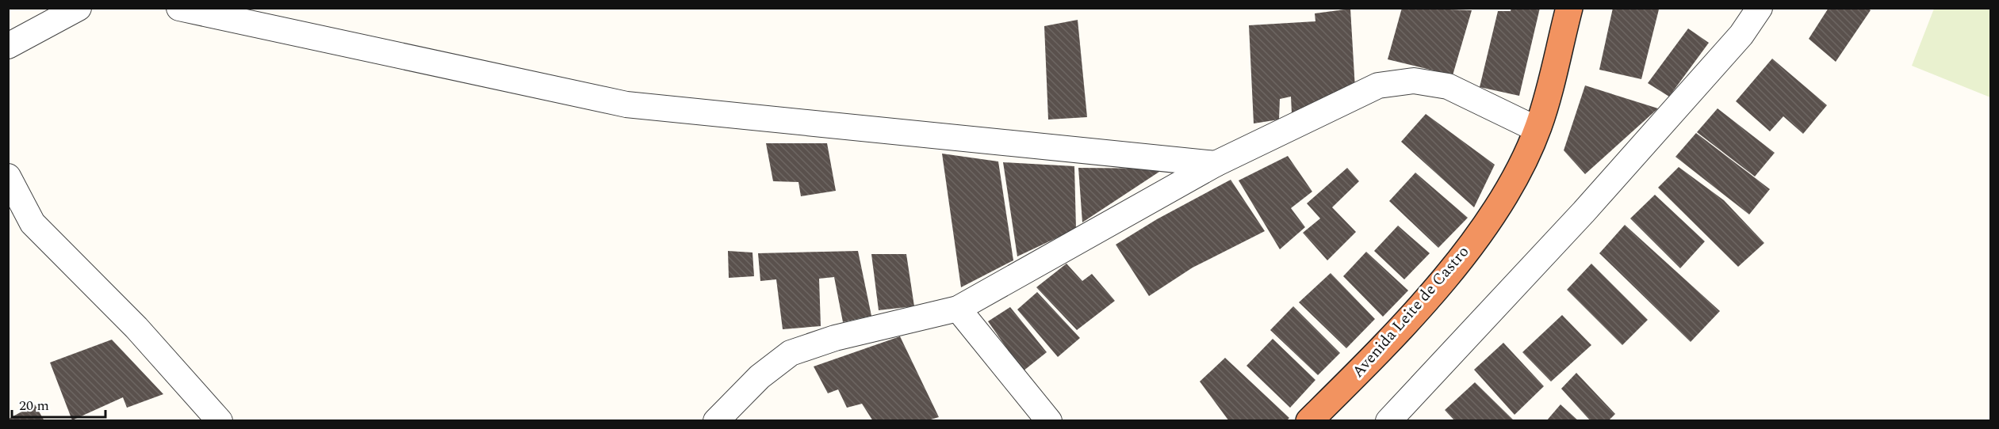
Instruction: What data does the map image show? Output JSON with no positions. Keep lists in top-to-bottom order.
{
  "streets": {
    "highway": ["Avenida Leite de Castro"]
  },
  "scale_bar": "20 m"
}
